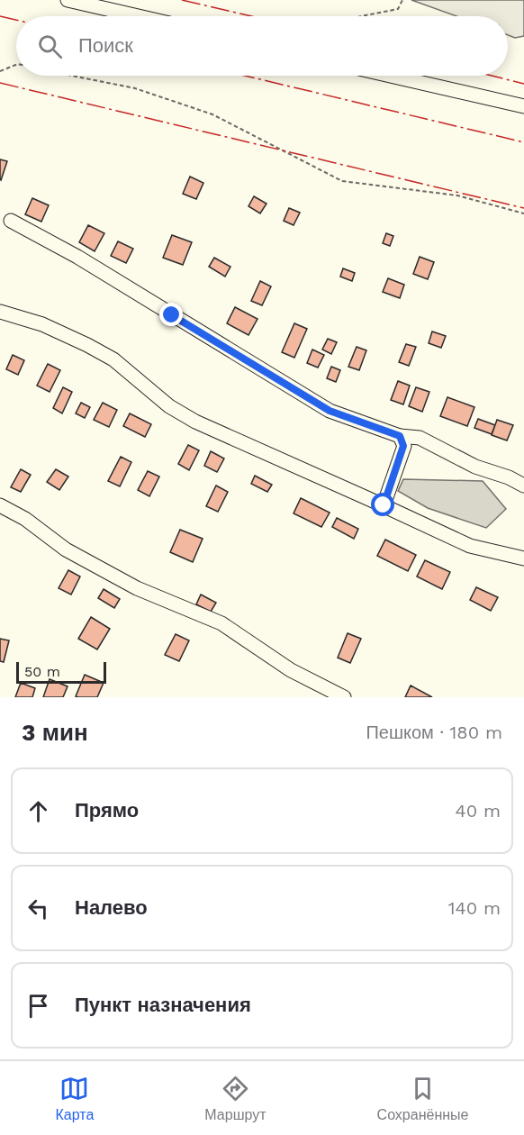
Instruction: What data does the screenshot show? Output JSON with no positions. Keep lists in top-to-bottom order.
{
  "scale_bar": "50 m",
  "page": {
    "search": "Поиск",
    "scale": "50 m",
    "heading": ["3 мин", "Пешком · 180 m"],
    "list": [
      ["Прямо", "40 m"],
      ["Налево", "140 m"],
      "Пункт назначения"
    ],
    "nav": ["Карта", "Маршрут", "Сохранённые"]
  }
}
